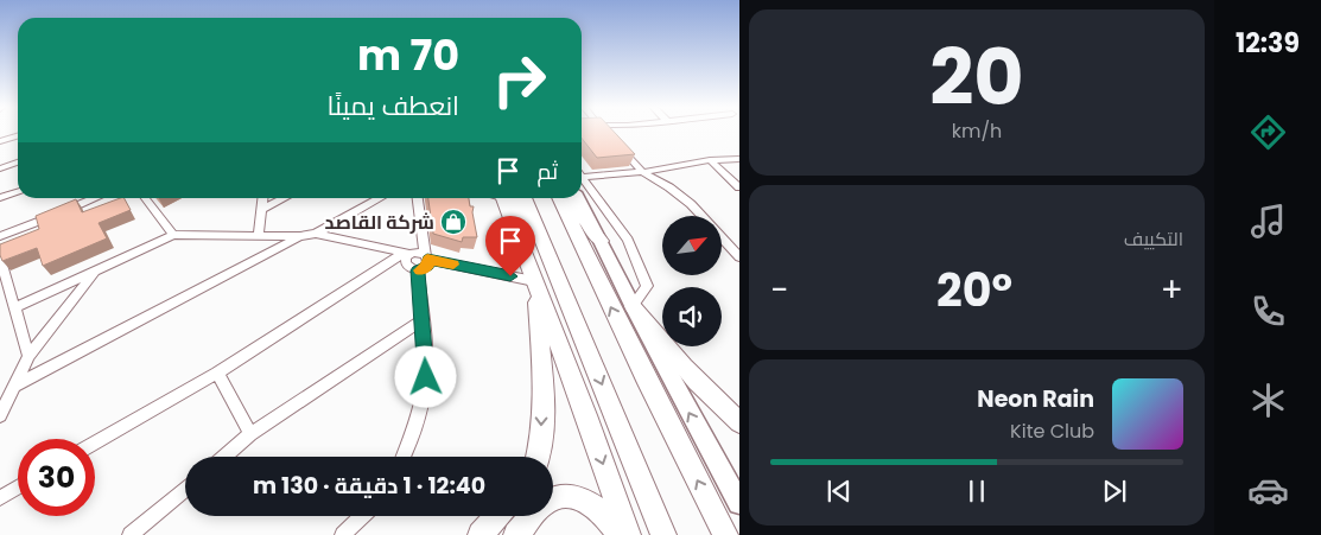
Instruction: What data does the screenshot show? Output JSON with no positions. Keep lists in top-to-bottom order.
{
  "places": {
    "shop": ["شركة القاصد"]
  },
  "north": "top right",
  "page": {
    "tabs": "12:39",
    "tile": [
      ["20", "km/h"],
      "التكييف"
    ],
    "turn": ["70 m", "انعطف يمينًا"],
    "then": "ثم",
    "heat": ["−", "20°", "+"],
    "song": ["Neon Rain", "Kite Club"],
    "limit": "30",
    "trip": "12:40 · 1 دقيقة · 130 m"
  }
}
